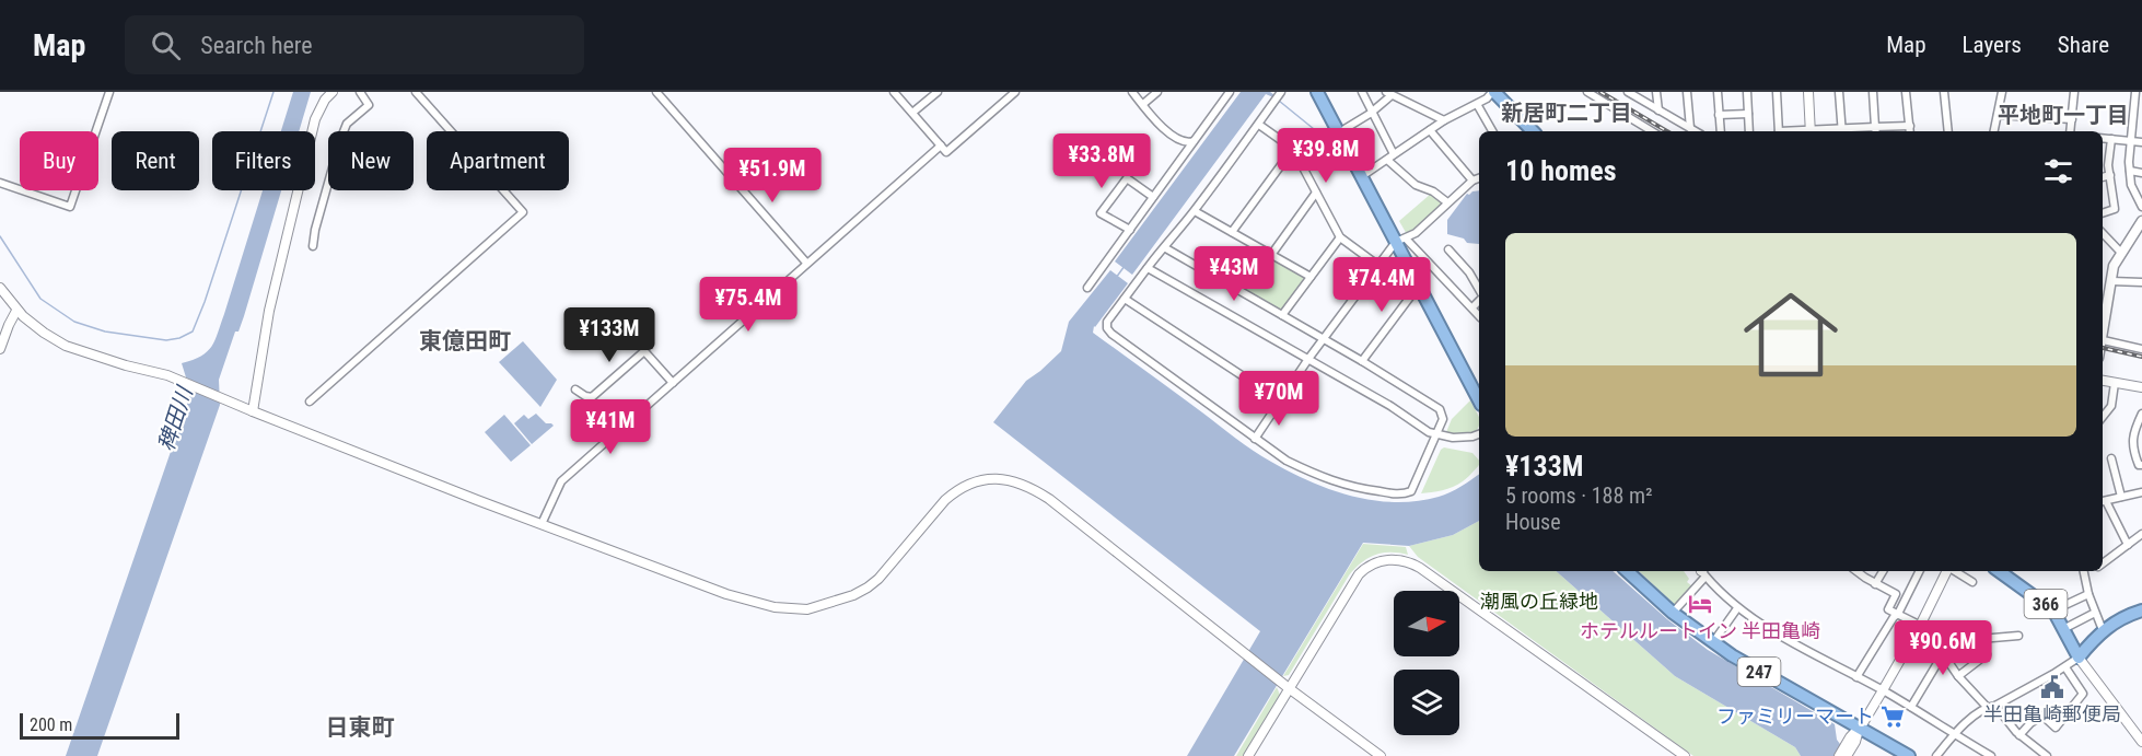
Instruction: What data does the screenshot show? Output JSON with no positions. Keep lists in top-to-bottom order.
{
  "streets": {
    "highway": ["366", "247"]
  },
  "districts": [
    "新居町二丁目",
    "平地町一丁目",
    "東億田町",
    "日東町"
  ],
  "water": ["稗田川"],
  "parks": ["潮風の丘緑地"],
  "places": {
    "hotel": ["ホテルルートイン 半田亀崎"],
    "public building": ["半田亀崎郵便局"],
    "supermarket": ["ファミリーマート"]
  },
  "scale_bar": "200 m",
  "north": "right",
  "page": {
    "header": "Map",
    "search": "Search here",
    "nav": ["Map", "Layers", "Share"],
    "price": [
      "¥39.8M",
      "¥33.8M",
      "¥51.9M",
      "¥43M",
      "¥74.4M",
      "¥75.4M",
      "¥133M",
      "¥70M",
      "¥41M",
      "¥90.6M"
    ],
    "chip": [
      "Buy",
      "Rent",
      "Filters",
      "New",
      "Apartment"
    ],
    "heading": "10 homes",
    "list": [
      {
        "name": "¥133M",
        "note": "5 rooms · 188 m² · House"
      }
    ],
    "scale": "200 m"
  }
}
